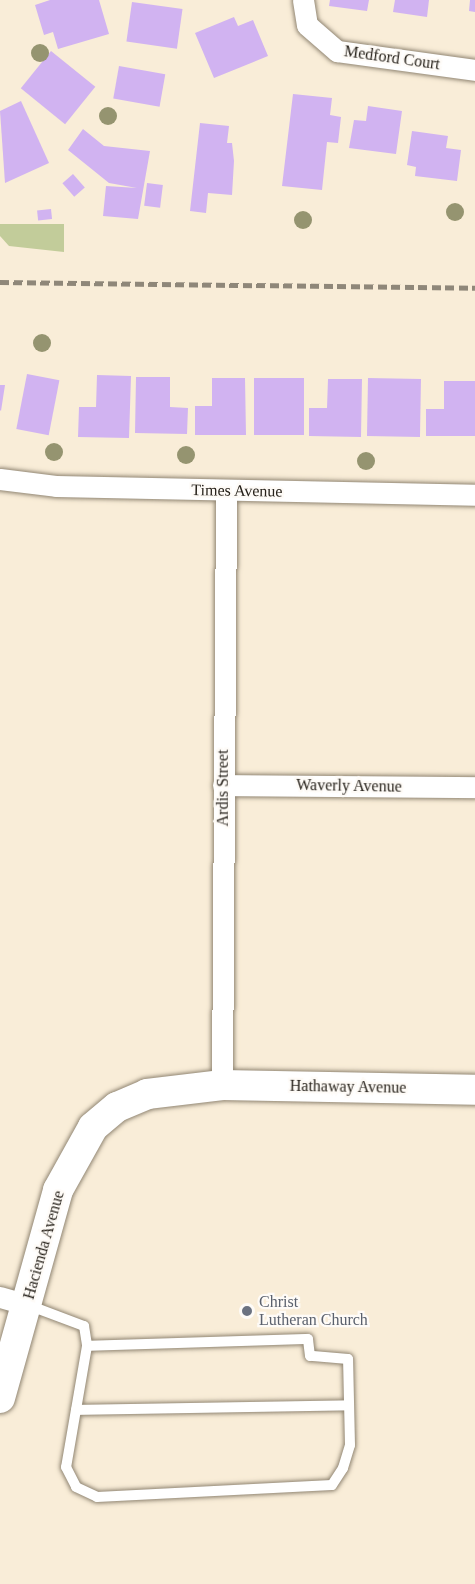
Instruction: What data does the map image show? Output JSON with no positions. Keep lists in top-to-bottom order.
{
  "streets": {
    "street": [
      "Medford Court",
      "Times Avenue",
      "Waverly Avenue",
      "Ardis Street",
      "Hathaway Avenue",
      "Hacienda Avenue"
    ]
  },
  "crossings": [
    ["Times Avenue", "Ardis Street"],
    ["Waverly Avenue", "Ardis Street"],
    ["Ardis Street", "Hathaway Avenue"],
    ["Ardis Street", "Hacienda Avenue"],
    ["Hathaway Avenue", "Hacienda Avenue"]
  ],
  "places": ["Christ Lutheran Church"]
}
